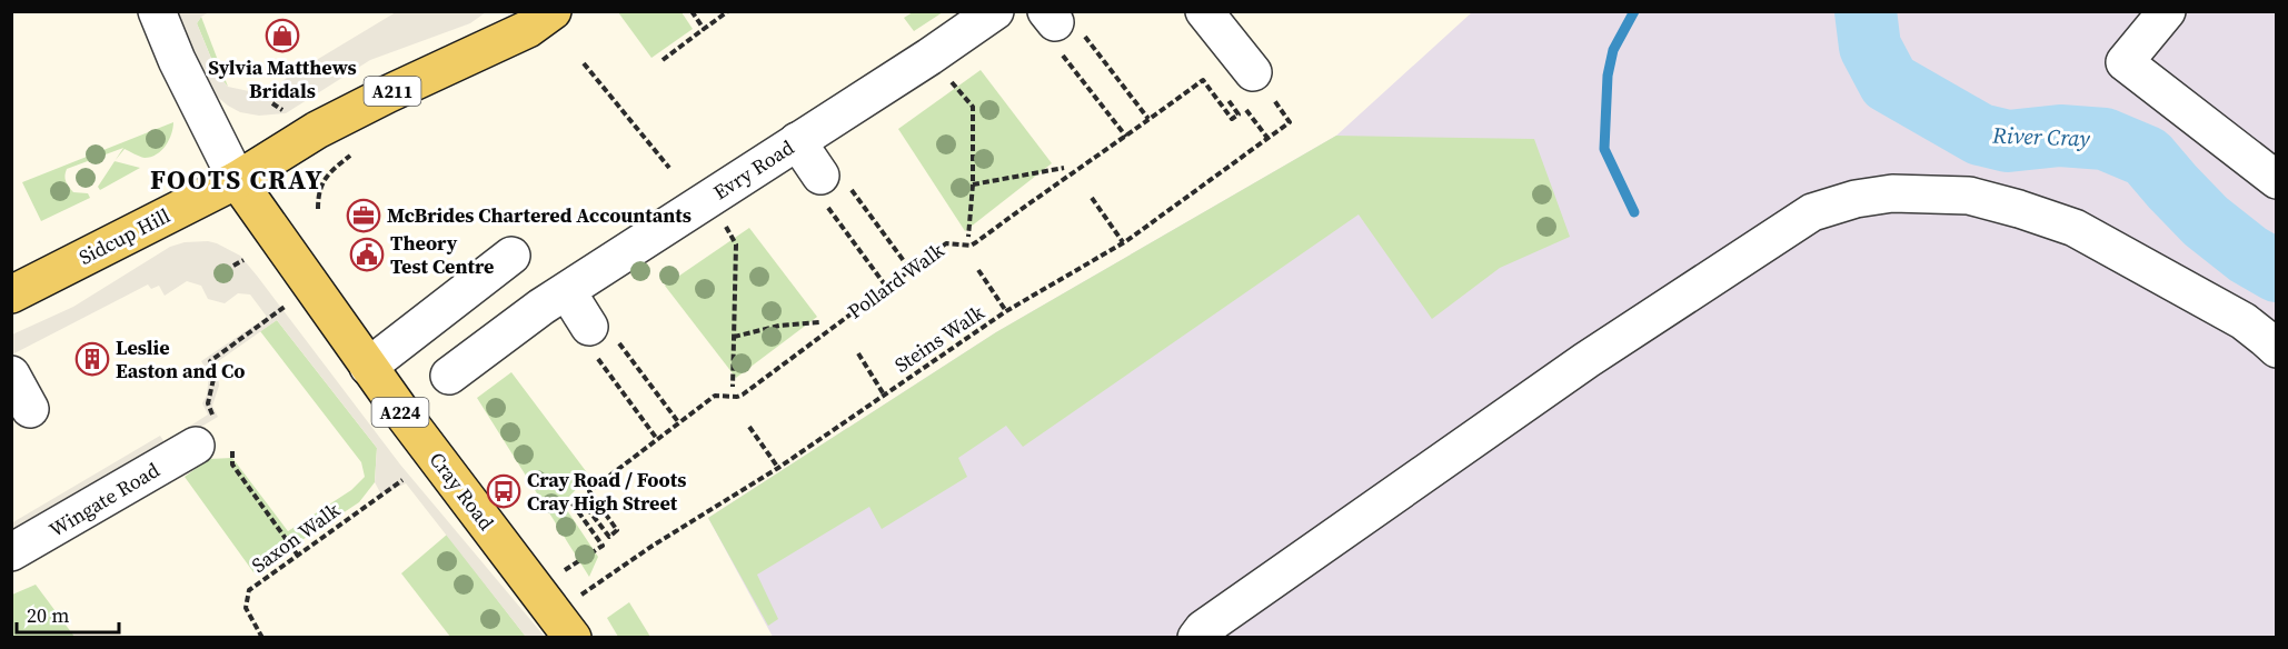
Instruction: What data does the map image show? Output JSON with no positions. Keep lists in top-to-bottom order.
{
  "streets": {
    "main road": [
      "A211",
      "Sidcup Hill",
      "A224",
      "Cray Road"
    ],
    "street": ["Evry Road", "Wingate Road"],
    "path": ["Pollard Walk", "Steins Walk", "Saxon Walk"]
  },
  "crossings": [
    ["A211", "Sidcup Hill"],
    ["A211", "Cray Road"],
    ["Sidcup Hill", "Cray Road"],
    ["Pollard Walk", "Steins Walk"],
    ["Pollard Walk", "Cray Road"],
    ["Steins Walk", "Cray Road"]
  ],
  "districts": ["FOOTS CRAY"],
  "water": ["River Cray"],
  "places": {
    "shop": ["Sylvia Matthews Bridals"],
    "office": ["McBrides Chartered Accountants"],
    "public building": ["Theory Test Centre"],
    "building": ["Leslie Easton and Co"],
    "bus stop": ["Cray Road / Foots Cray High Street"]
  },
  "scale_bar": "20 m"
}
